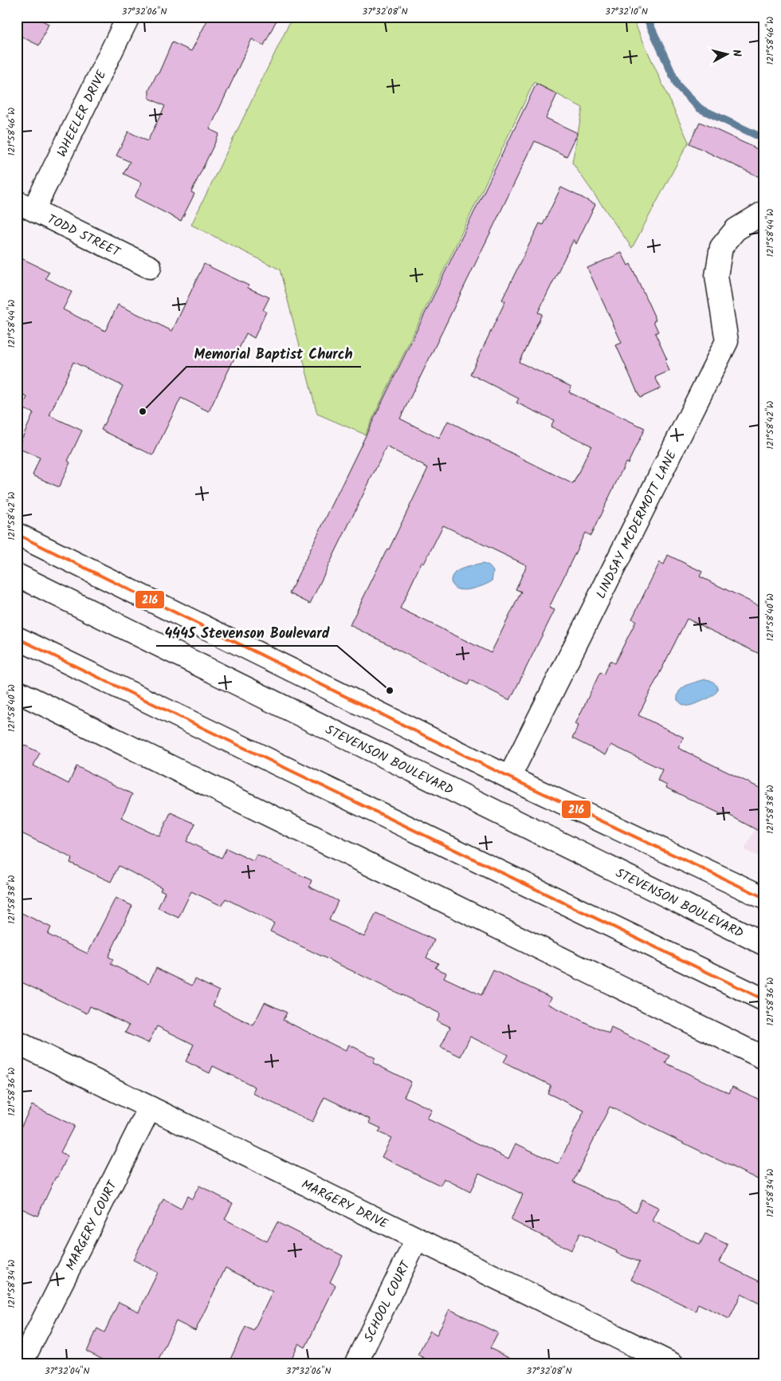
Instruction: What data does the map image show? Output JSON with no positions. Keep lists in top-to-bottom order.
{
  "streets": {
    "street": [
      "WHEELER DRIVE",
      "TODD STREET",
      "LINDSAY MCDERMOTT LANE",
      "STEVENSON BOULEVARD",
      "MARGERY DRIVE",
      "MARGERY COURT",
      "SCHOOL COURT"
    ]
  },
  "crossings": [
    ["WHEELER DRIVE", "TODD STREET"],
    ["MARGERY DRIVE", "MARGERY COURT"],
    ["MARGERY DRIVE", "SCHOOL COURT"]
  ],
  "places": ["Memorial Baptist Church", "4445 Stevenson Boulevard"],
  "lines": ["transit line 216"],
  "north": "right",
  "coordinates": [
    "37°32'06\"N",
    "37°32'08\"N",
    "37°32'10\"N",
    "121°58'46\"W",
    "121°58'44\"W",
    "121°58'42\"W",
    "121°58'40\"W",
    "121°58'38\"W",
    "121°58'36\"W",
    "121°58'34\"W",
    "37°32'04\"N"
  ]
}
